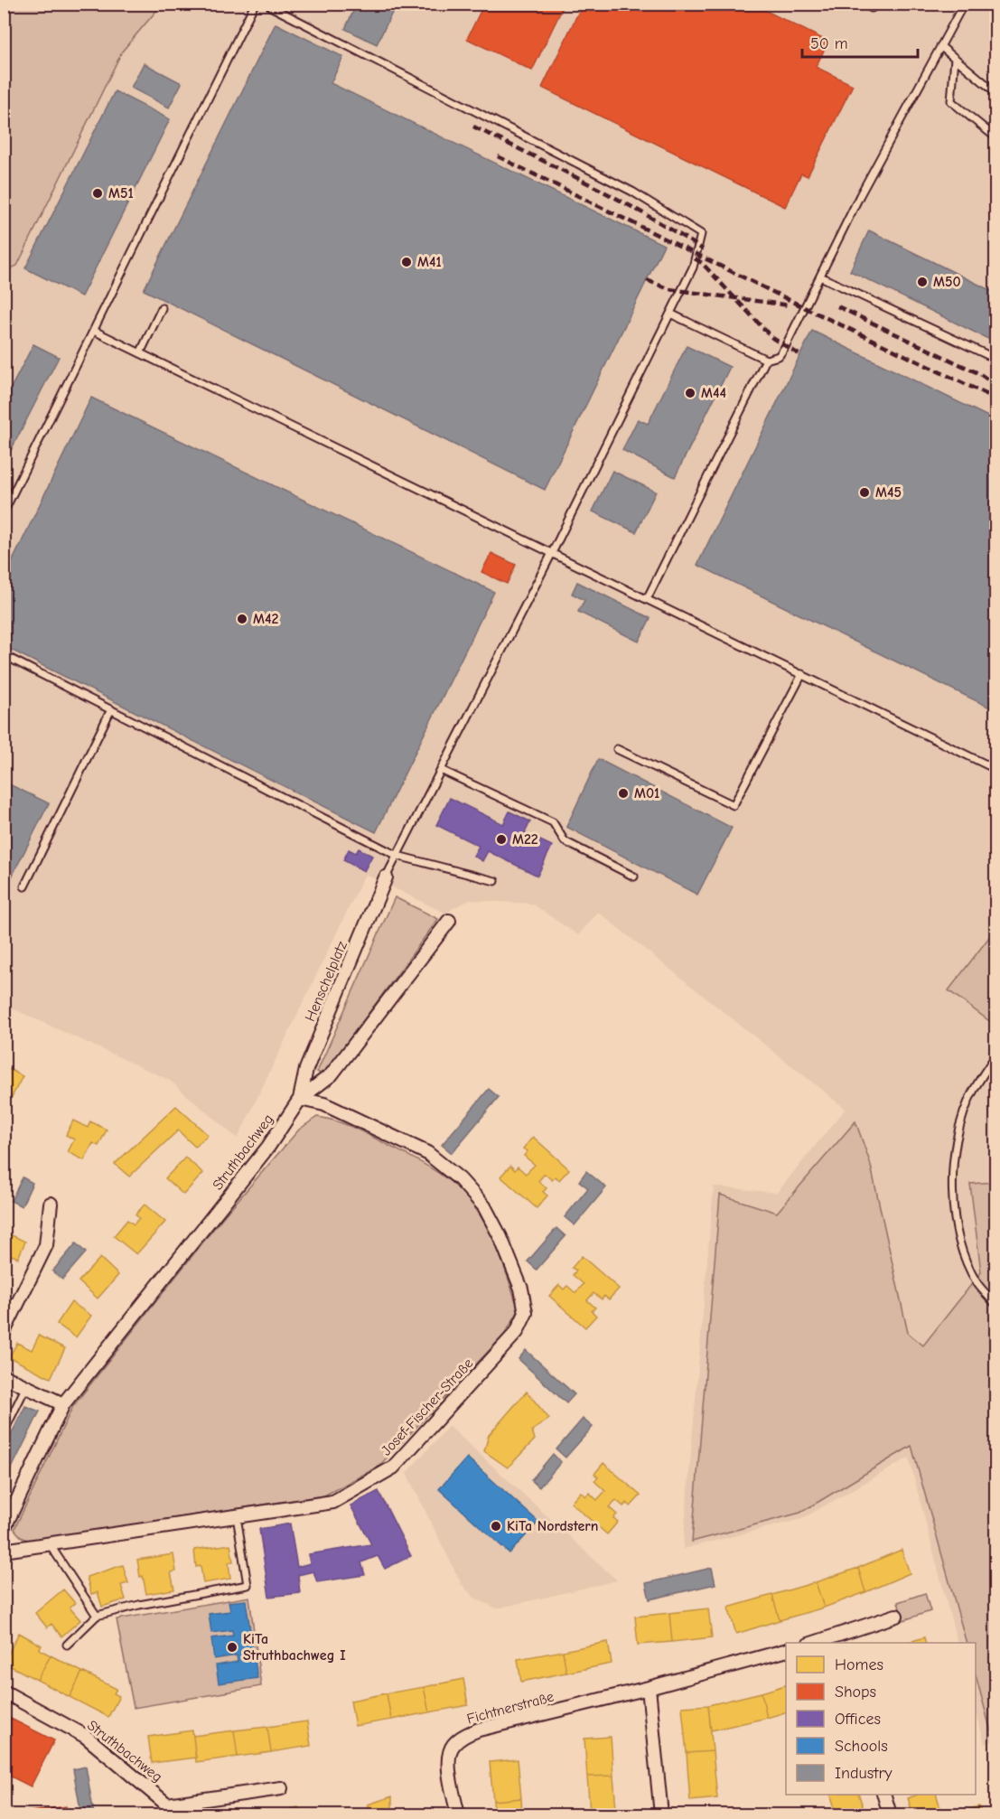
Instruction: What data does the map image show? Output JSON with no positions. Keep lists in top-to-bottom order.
{
  "streets": {
    "street": [
      "Henschelplatz",
      "Struthbachweg",
      "Josef-Fischer-Straße",
      "Fichtnerstraße"
    ]
  },
  "crossings": [
    ["Henschelplatz", "Struthbachweg"],
    ["Henschelplatz", "Josef-Fischer-Straße"],
    ["Struthbachweg", "Josef-Fischer-Straße"]
  ],
  "places": [
    "M51",
    "M41",
    "M50",
    "M44",
    "M45",
    "M42",
    "M01",
    "M22",
    "KiTa Nordstern",
    "KiTa Struthbachweg I"
  ],
  "legend": [
    "Homes",
    "Shops",
    "Offices",
    "Schools",
    "Industry"
  ],
  "scale_bar": "50 m"
}
